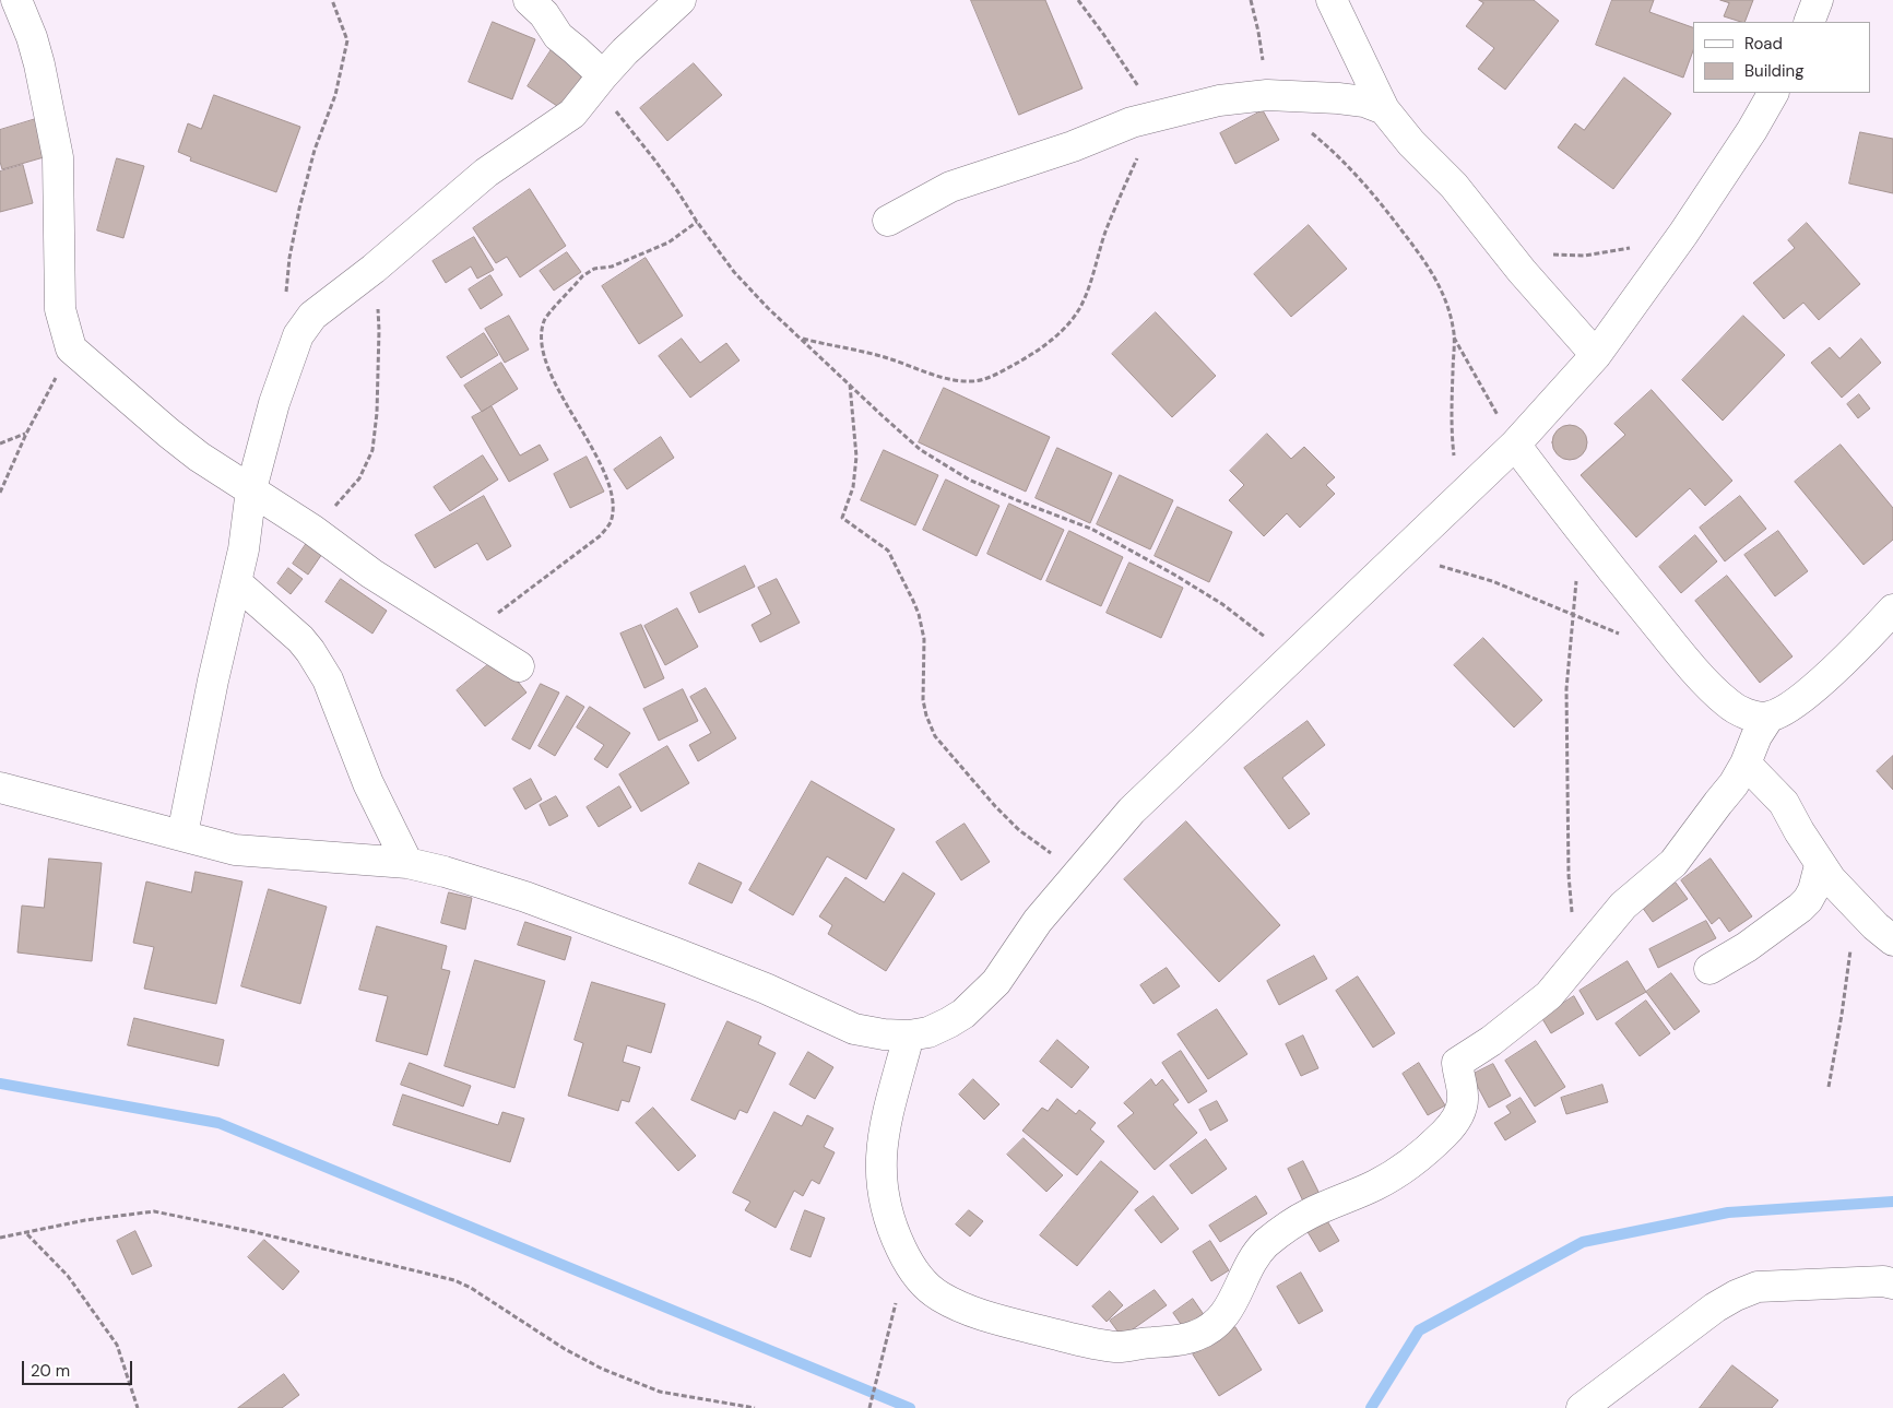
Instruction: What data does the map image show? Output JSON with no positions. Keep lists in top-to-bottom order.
{
  "legend": ["Road", "Building"],
  "scale_bar": "20 m"
}
